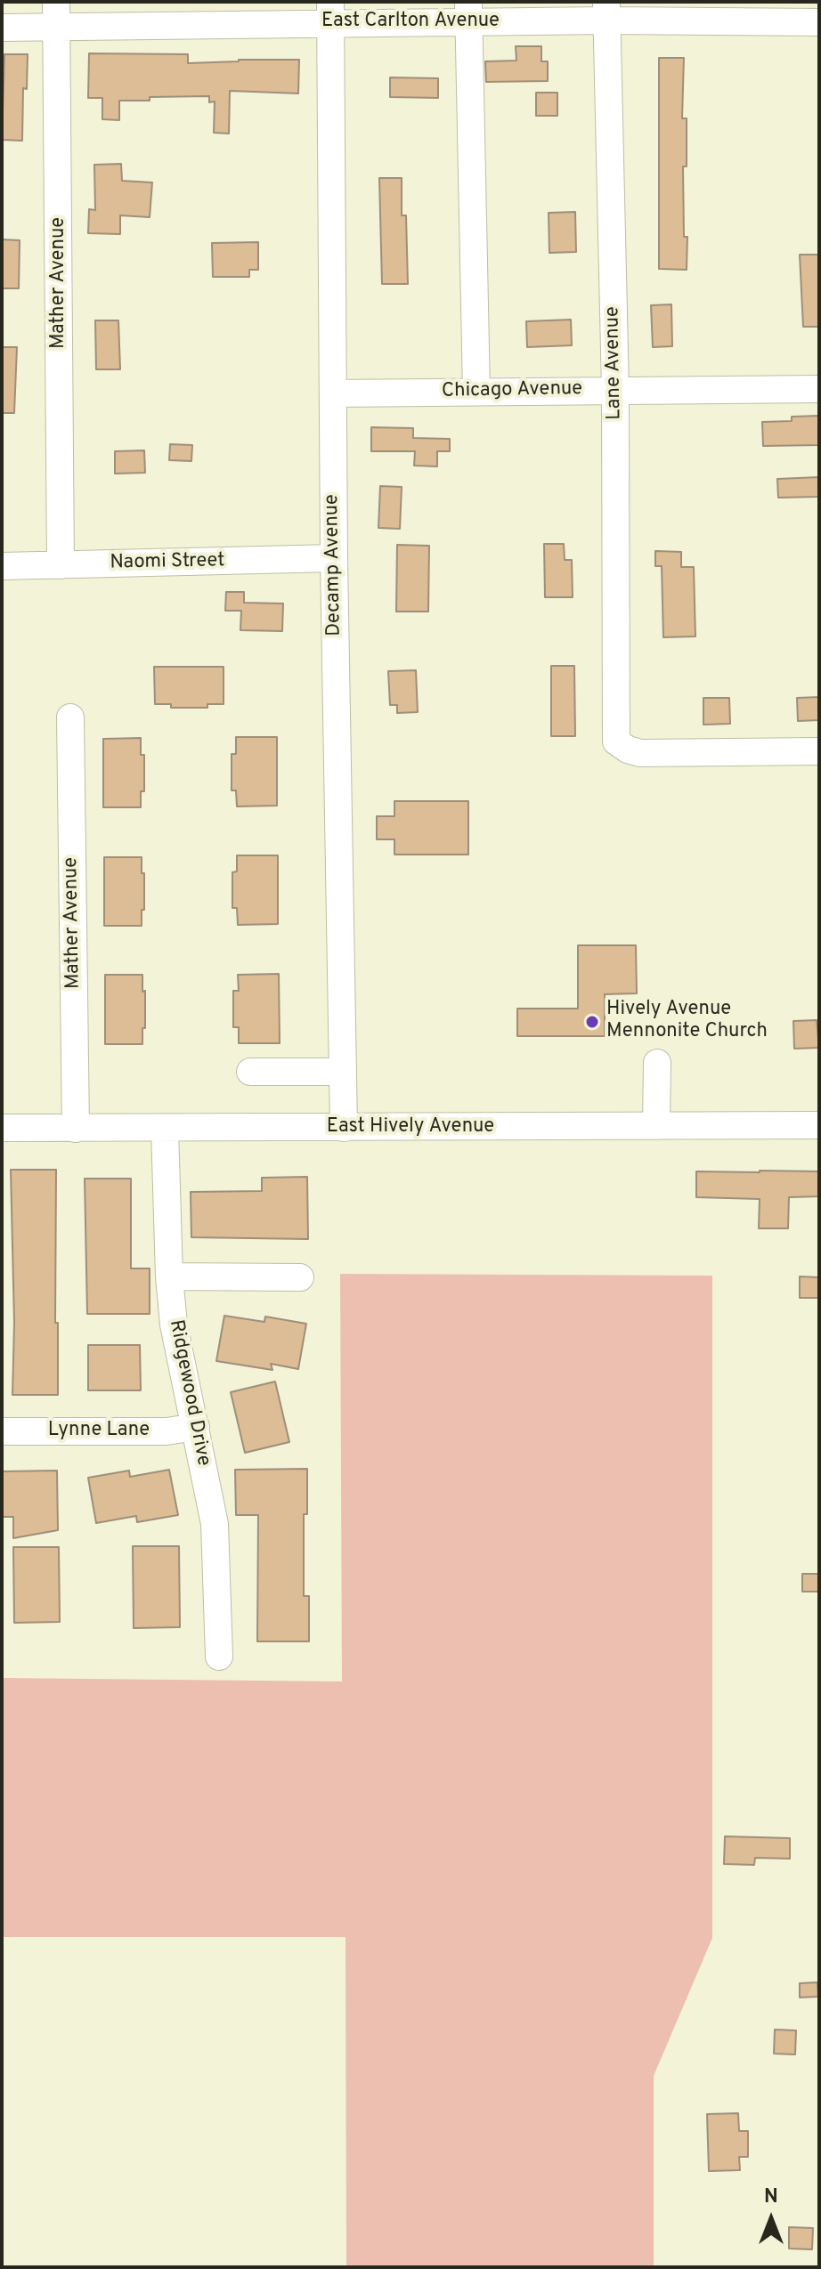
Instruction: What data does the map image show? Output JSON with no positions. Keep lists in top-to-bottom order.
{
  "streets": {
    "street": [
      "East Carlton Avenue",
      "Mather Avenue",
      "Lane Avenue",
      "Chicago Avenue",
      "Naomi Street",
      "Decamp Avenue",
      "East Hively Avenue",
      "Ridgewood Drive",
      "Lynne Lane"
    ]
  },
  "crossings": [
    ["East Carlton Avenue", "Mather Avenue"],
    ["East Carlton Avenue", "Lane Avenue"],
    ["East Carlton Avenue", "Decamp Avenue"],
    ["Mather Avenue", "Naomi Street"],
    ["Mather Avenue", "East Hively Avenue"],
    ["Lane Avenue", "Chicago Avenue"],
    ["Chicago Avenue", "Decamp Avenue"],
    ["Naomi Street", "Decamp Avenue"],
    ["Decamp Avenue", "East Hively Avenue"],
    ["East Hively Avenue", "Ridgewood Drive"],
    ["Ridgewood Drive", "Lynne Lane"]
  ],
  "places": ["Hively Avenue Mennonite Church"],
  "north": "top"
}
